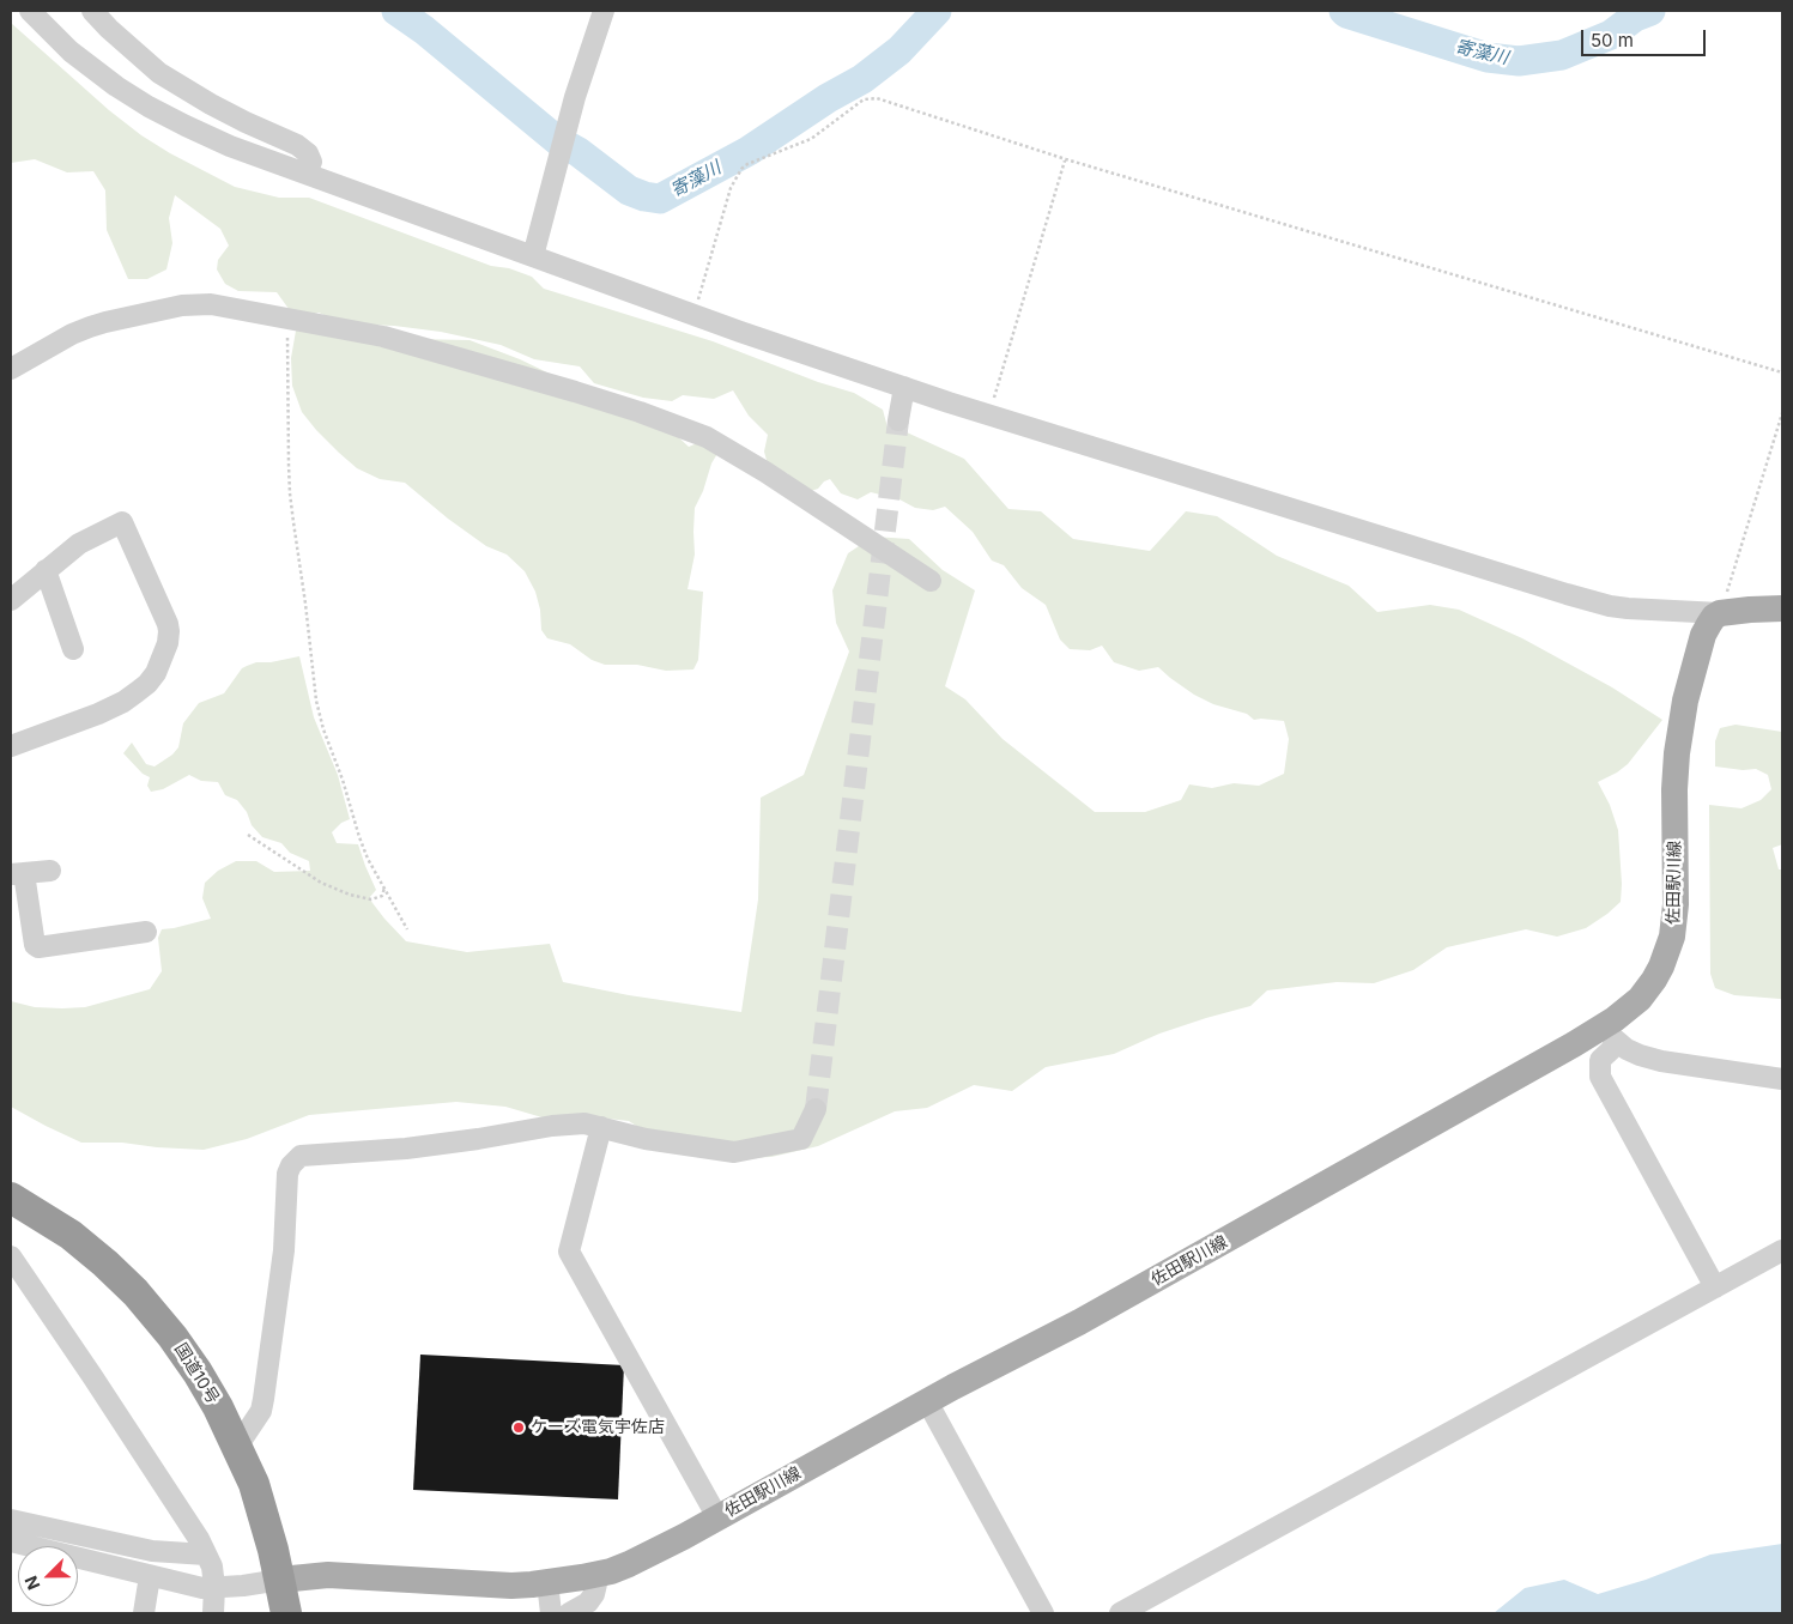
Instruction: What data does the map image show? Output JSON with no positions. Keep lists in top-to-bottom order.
{
  "streets": {
    "highway": ["国道10号"],
    "main road": ["佐田駅川線"]
  },
  "crossings": [
    ["佐田駅川線", "国道10号"]
  ],
  "water": ["寄藻川"],
  "places": ["ケーズ電気宇佐店"],
  "scale_bar": "50 m",
  "north": "bottom left"
}
